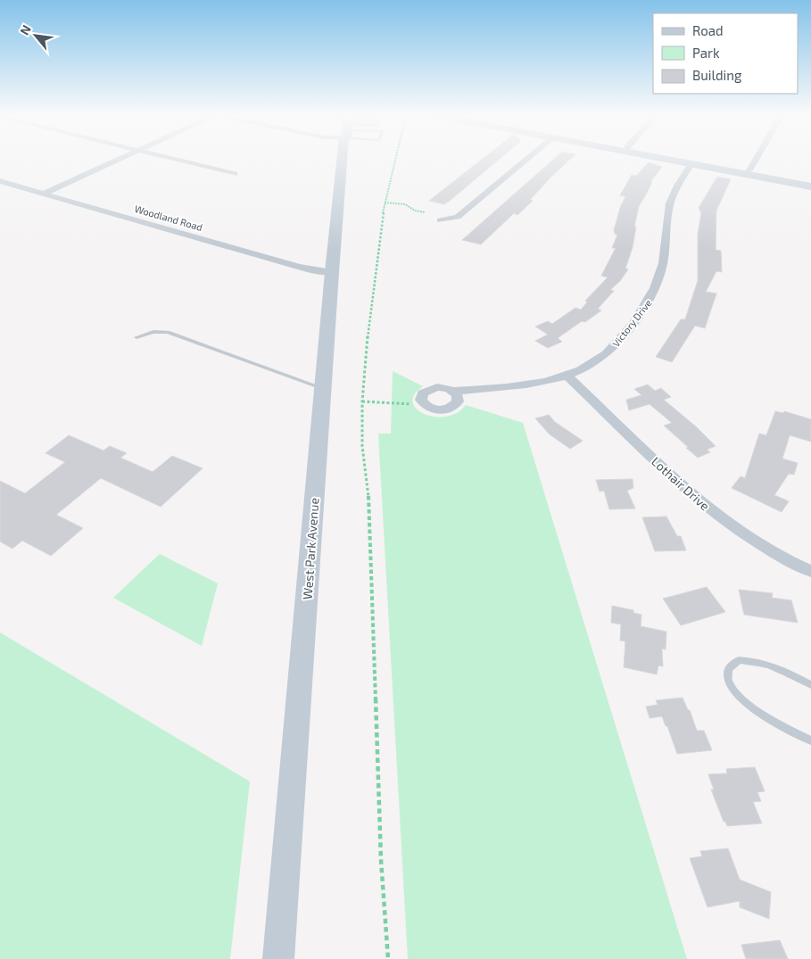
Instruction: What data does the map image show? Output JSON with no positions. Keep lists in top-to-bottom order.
{
  "streets": {
    "main road": ["West Park Avenue"],
    "street": ["Woodland Road", "Victory Drive", "Lothair Drive"]
  },
  "crossings": [
    ["Woodland Road", "West Park Avenue"],
    ["Victory Drive", "Lothair Drive"]
  ],
  "legend": ["Road", "Park", "Building"],
  "north": "top left"
}
